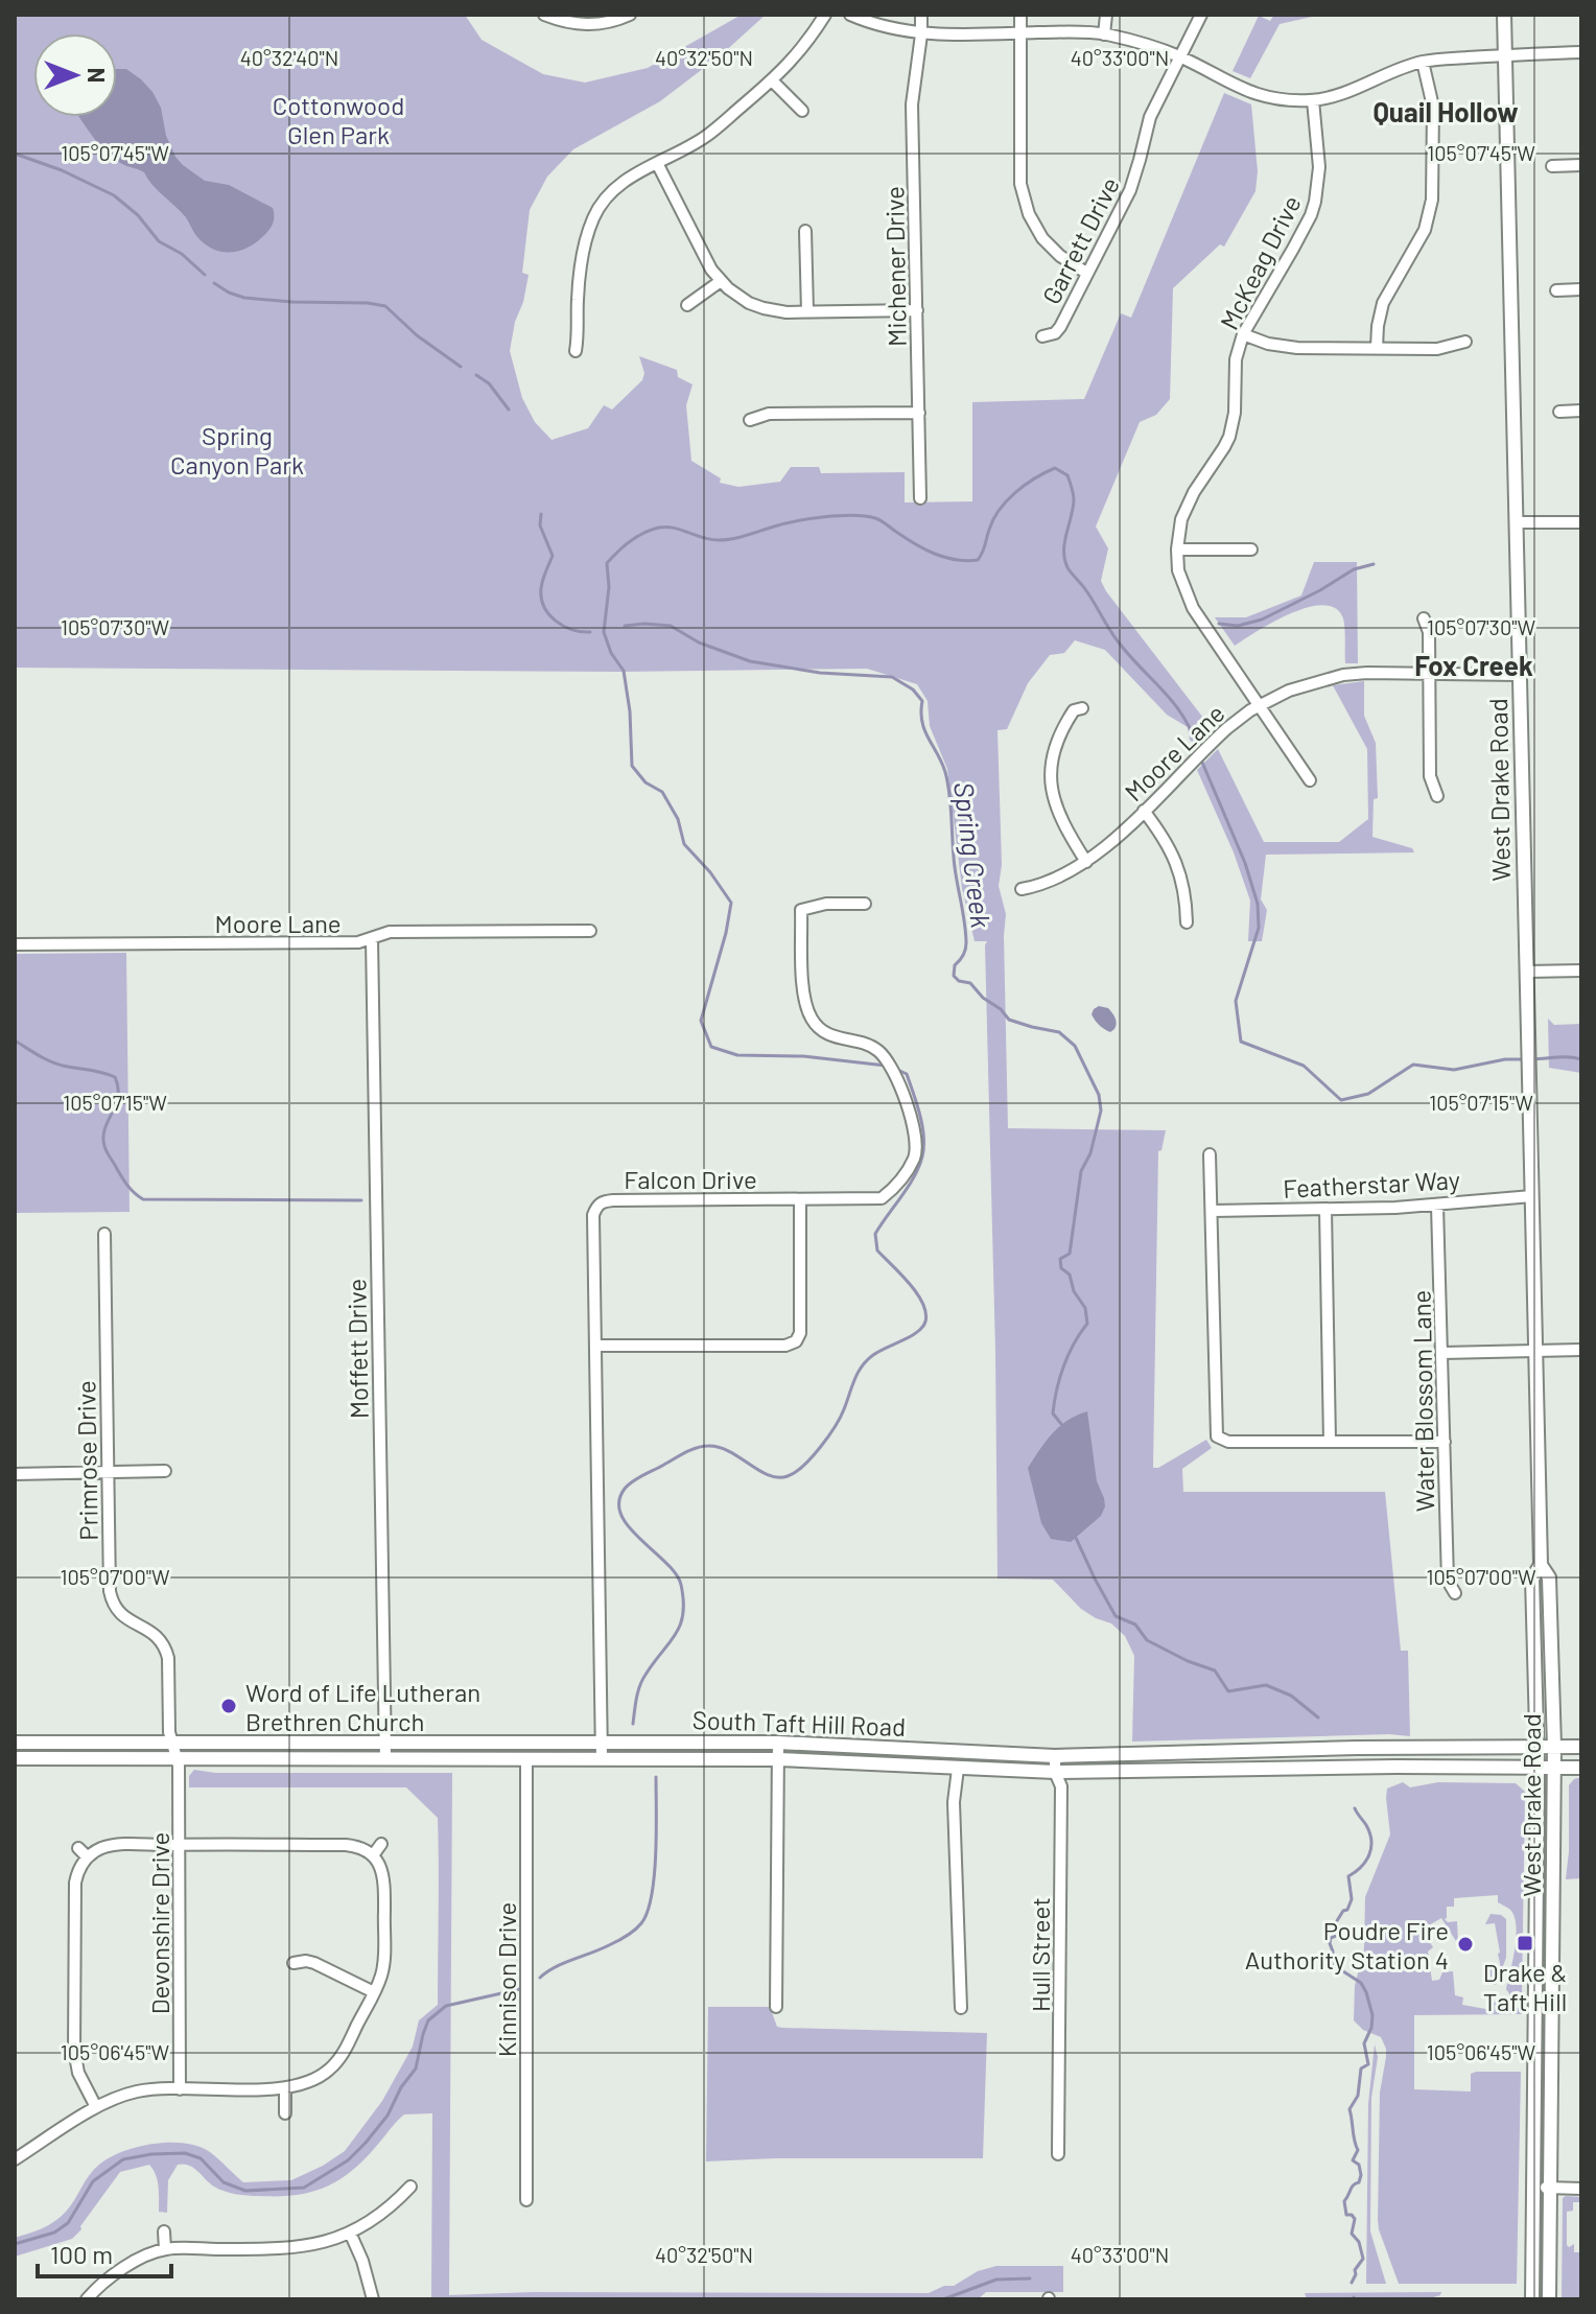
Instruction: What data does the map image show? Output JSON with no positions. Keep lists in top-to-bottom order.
{
  "streets": {
    "main road": ["West Drake Road", "South Taft Hill Road"],
    "street": [
      "Garrett Drive",
      "McKeag Drive",
      "Michener Drive",
      "Moore Lane",
      "Falcon Drive",
      "Featherstar Way",
      "Moffett Drive",
      "Water Blossom Lane",
      "Primrose Drive",
      "Devonshire Drive",
      "Hull Street",
      "Kinnison Drive"
    ]
  },
  "crossings": [
    ["McKeag Drive", "Moore Lane"],
    ["Moore Lane", "West Drake Road"],
    ["Moore Lane", "Moffett Drive"],
    ["West Drake Road", "Featherstar Way"],
    ["West Drake Road", "South Taft Hill Road"],
    ["Falcon Drive", "South Taft Hill Road"],
    ["Featherstar Way", "Water Blossom Lane"],
    ["Moffett Drive", "South Taft Hill Road"],
    ["Primrose Drive", "South Taft Hill Road"],
    ["Primrose Drive", "Devonshire Drive"],
    ["South Taft Hill Road", "Devonshire Drive"],
    ["South Taft Hill Road", "Hull Street"],
    ["South Taft Hill Road", "Kinnison Drive"]
  ],
  "districts": ["Quail Hollow", "Fox Creek"],
  "water": ["Spring Creek"],
  "parks": ["Cottonwood Glen Park", "Spring Canyon Park"],
  "places": {
    "other": ["Word of Life Lutheran Brethren Church", "Poudre Fire Authority Station 4"],
    "transit": ["Drake & Taft Hill"]
  },
  "scale_bar": "100 m",
  "north": "right",
  "coordinates": [
    "40°32'40\"N",
    "40°32'50\"N",
    "40°33'00\"N",
    "105°07'45\"W",
    "105°07'30\"W",
    "105°07'15\"W",
    "105°07'00\"W",
    "105°06'45\"W"
  ]
}
